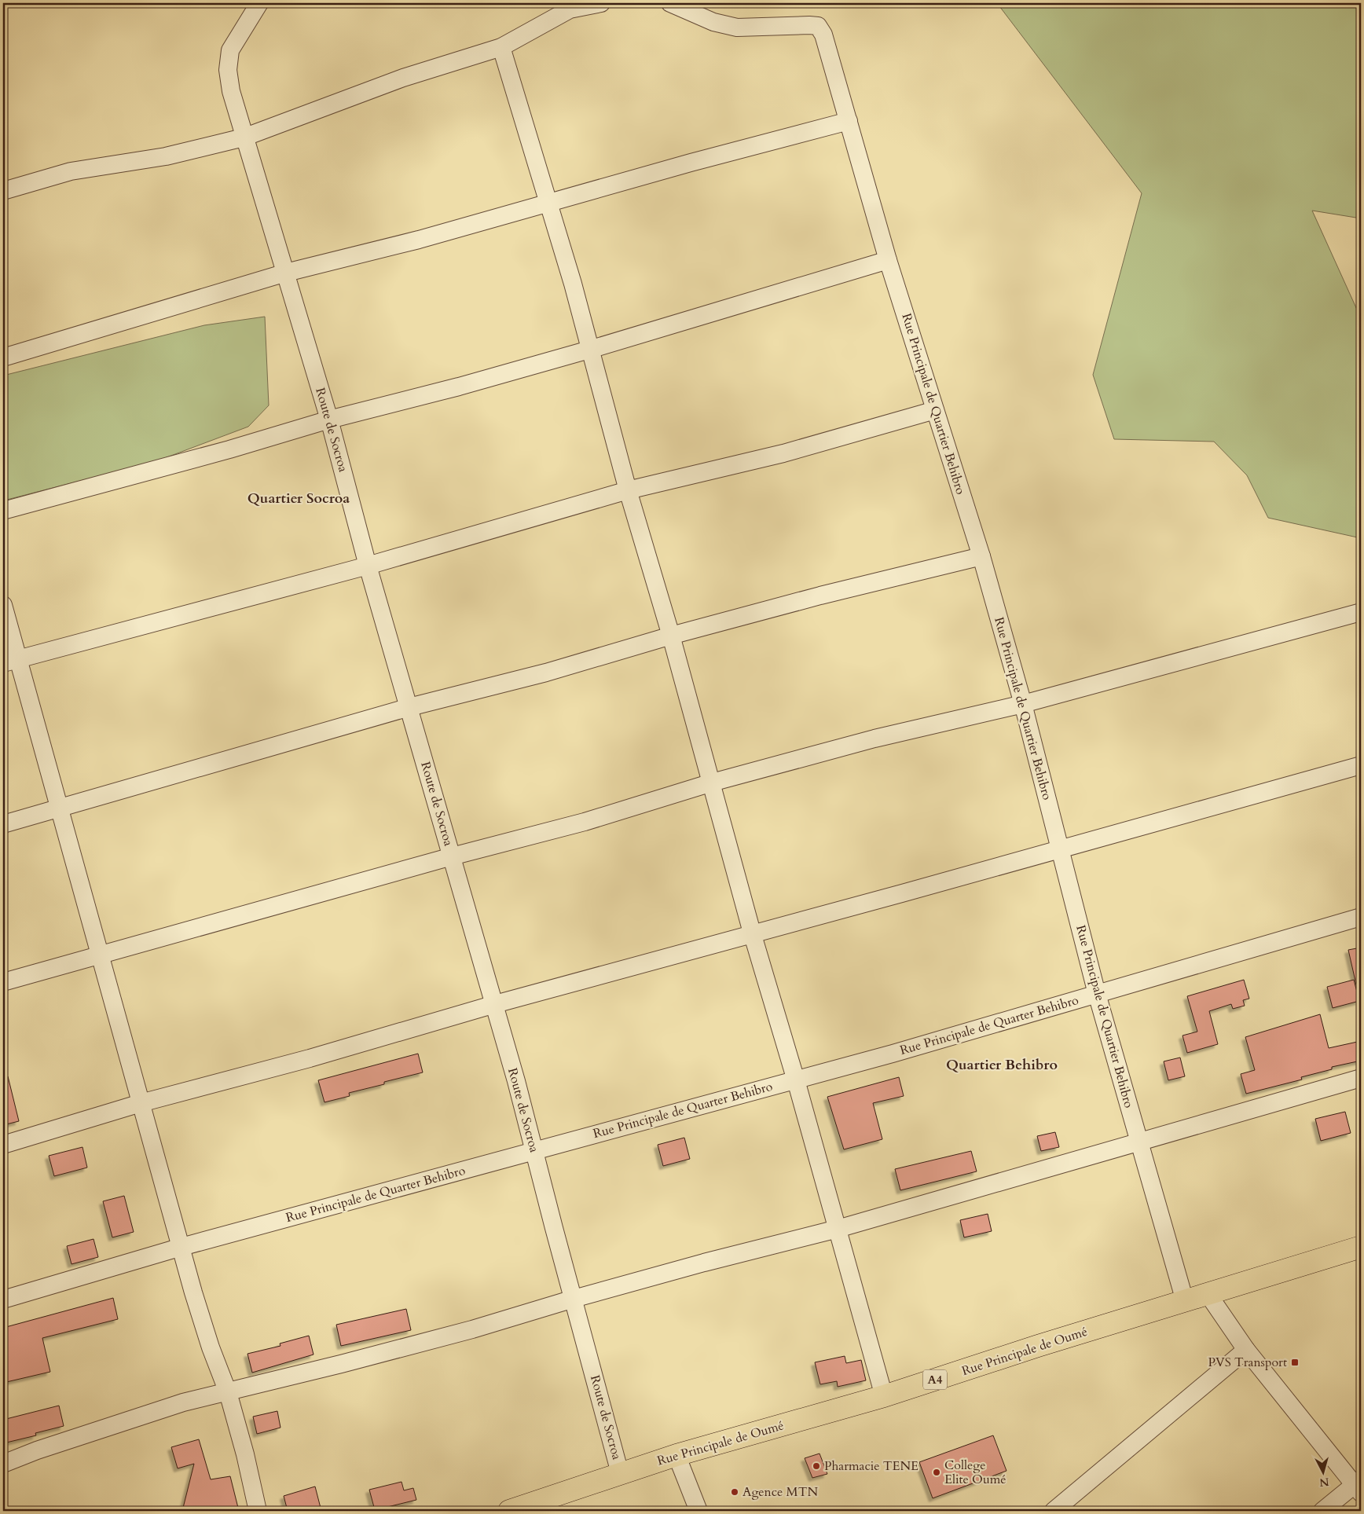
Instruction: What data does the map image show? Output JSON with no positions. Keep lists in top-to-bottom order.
{
  "streets": {
    "main road": ["Rue Principale de Oumé", "A4"],
    "street": ["Rue Principale de Quartier Behibro", "Route de Socroa", "Rue Principale de Quarter Behibro"]
  },
  "crossings": [
    ["Rue Principale de Quartier Behibro", "Rue Principale de Quarter Behibro"],
    ["Rue Principale de Quartier Behibro", "Rue Principale de Oumé"],
    ["Route de Socroa", "Rue Principale de Quarter Behibro"],
    ["Route de Socroa", "Rue Principale de Oumé"]
  ],
  "districts": ["Quartier Socroa", "Quartier Behibro"],
  "places": {
    "transit": ["PVS Transport"],
    "other": ["Pharmacie TENE", "College Elite Oumé", "Agence MTN"]
  },
  "north": "bottom"
}
